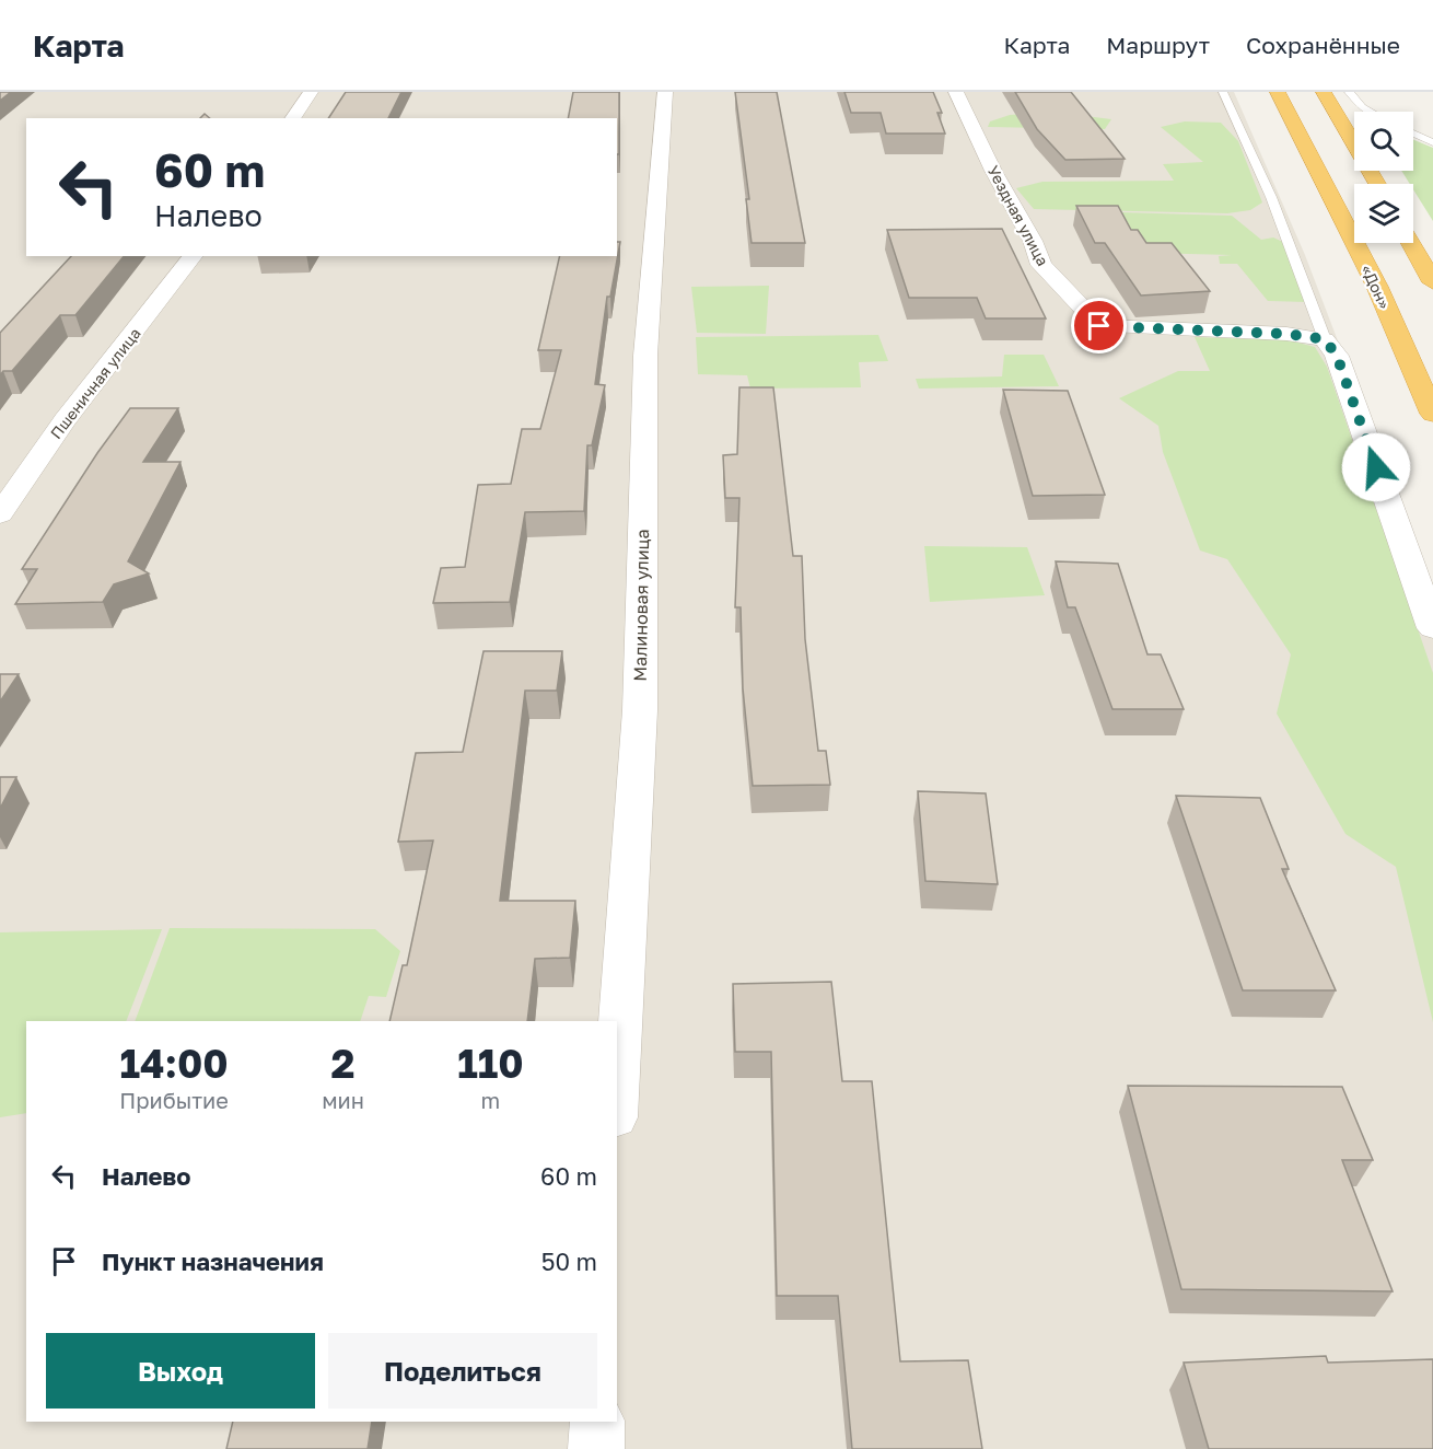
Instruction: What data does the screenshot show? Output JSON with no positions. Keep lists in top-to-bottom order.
{
  "streets": {
    "highway": ["«Дон»"],
    "street": ["Уездная улица", "Пшеничная улица", "Малиновая улица"]
  },
  "page": {
    "header": "Карта",
    "nav": ["Карта", "Маршрут", "Сохранённые"],
    "turn": ["60 m", "Налево"],
    "eta": [
      "14:00",
      "Прибытие",
      "2",
      "мин",
      "110",
      "m"
    ],
    "list": [
      {
        "name": "Налево",
        "value": "60 m"
      },
      {
        "name": "Пункт назначения",
        "value": "50 m"
      }
    ],
    "buttons": ["Выход", "Поделиться"]
  }
}
